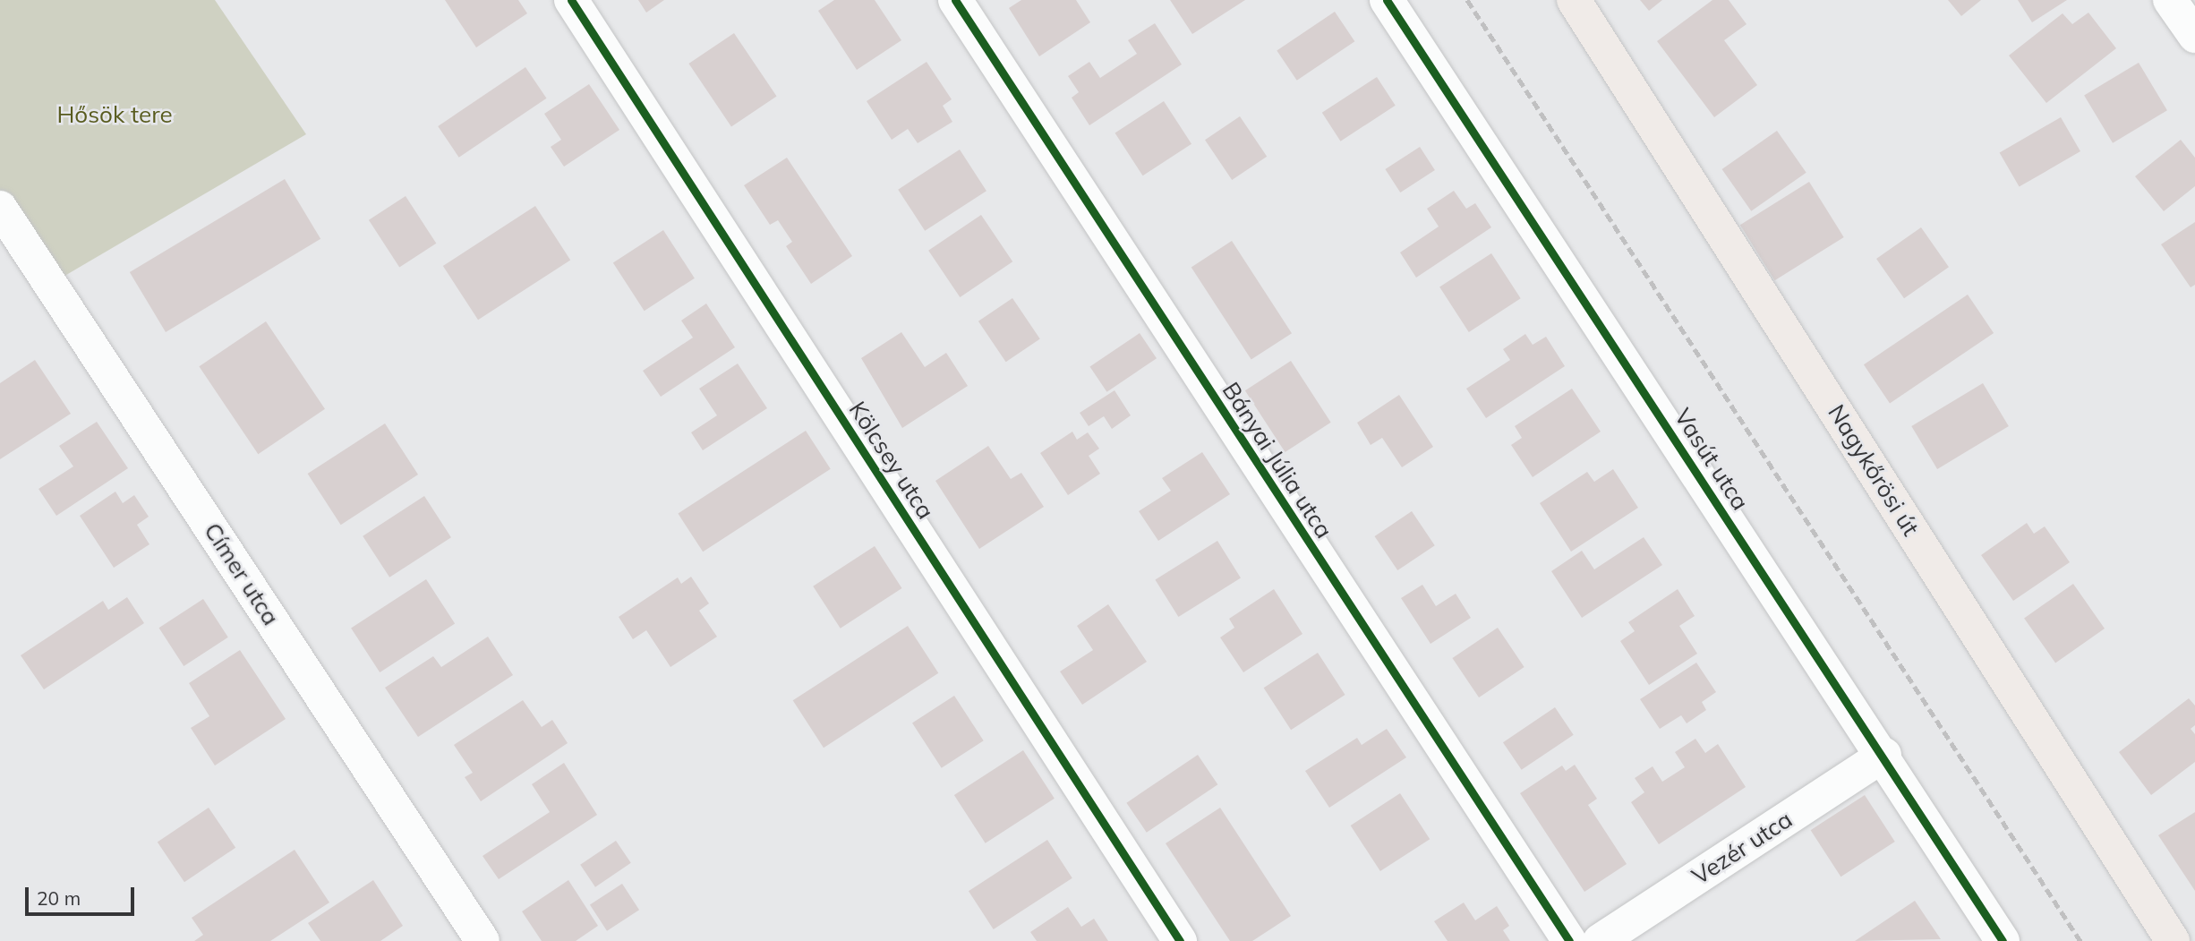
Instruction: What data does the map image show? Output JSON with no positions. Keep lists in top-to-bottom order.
{
  "streets": {
    "main road": ["Nagykőrösi út"],
    "street": [
      "Vasút utca",
      "Kölcsey utca",
      "Bányai Júlia utca",
      "Címer utca",
      "Vezér utca"
    ]
  },
  "crossings": [
    ["Vasút utca", "Vezér utca"]
  ],
  "parks": ["Hősök tere"],
  "scale_bar": "20 m"
}
